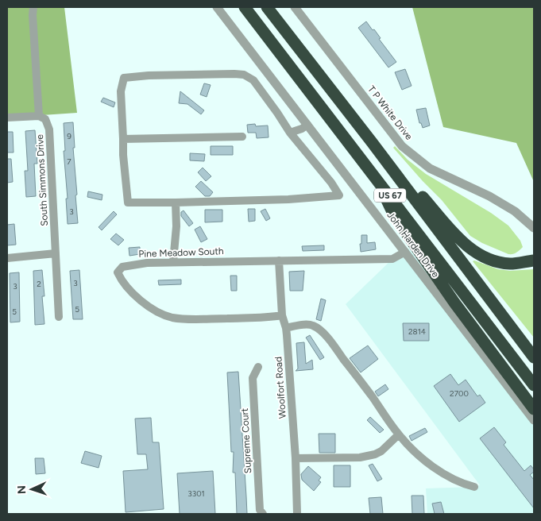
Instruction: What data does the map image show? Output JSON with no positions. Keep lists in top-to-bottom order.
{
  "streets": {
    "highway": ["US 67"],
    "street": [
      "T P White Drive",
      "South Simmons Drive",
      "John Harden Drive",
      "Pine Meadow South",
      "Woolfort Road",
      "Supreme Court"
    ]
  },
  "crossings": [
    ["John Harden Drive", "Pine Meadow South"],
    ["Pine Meadow South", "Woolfort Road"]
  ],
  "house_numbers": [
    "9",
    "7",
    "3",
    "3",
    "2",
    "3",
    "5",
    "5",
    "2814",
    "2700",
    "3301"
  ],
  "north": "left"
}
